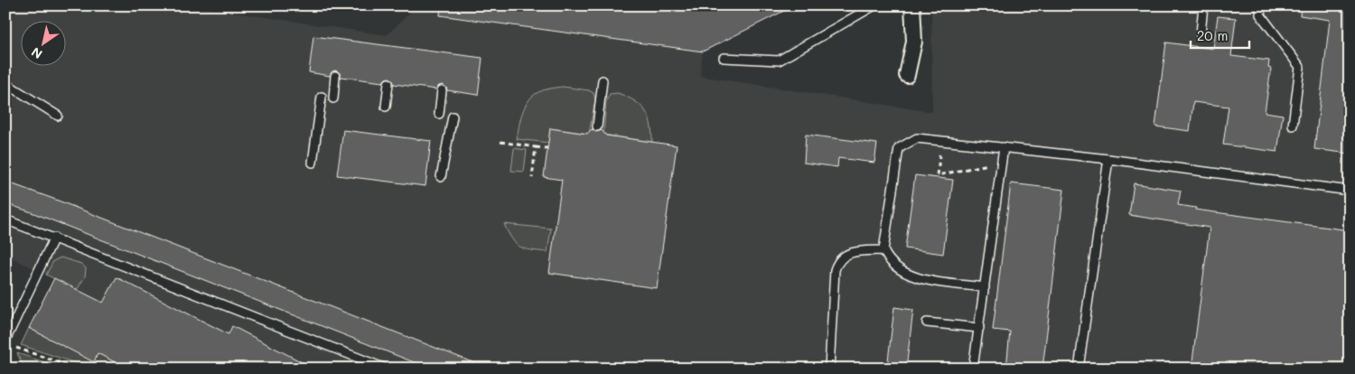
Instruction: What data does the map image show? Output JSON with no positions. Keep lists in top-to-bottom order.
{
  "scale_bar": "20 m",
  "north": "bottom left"
}
